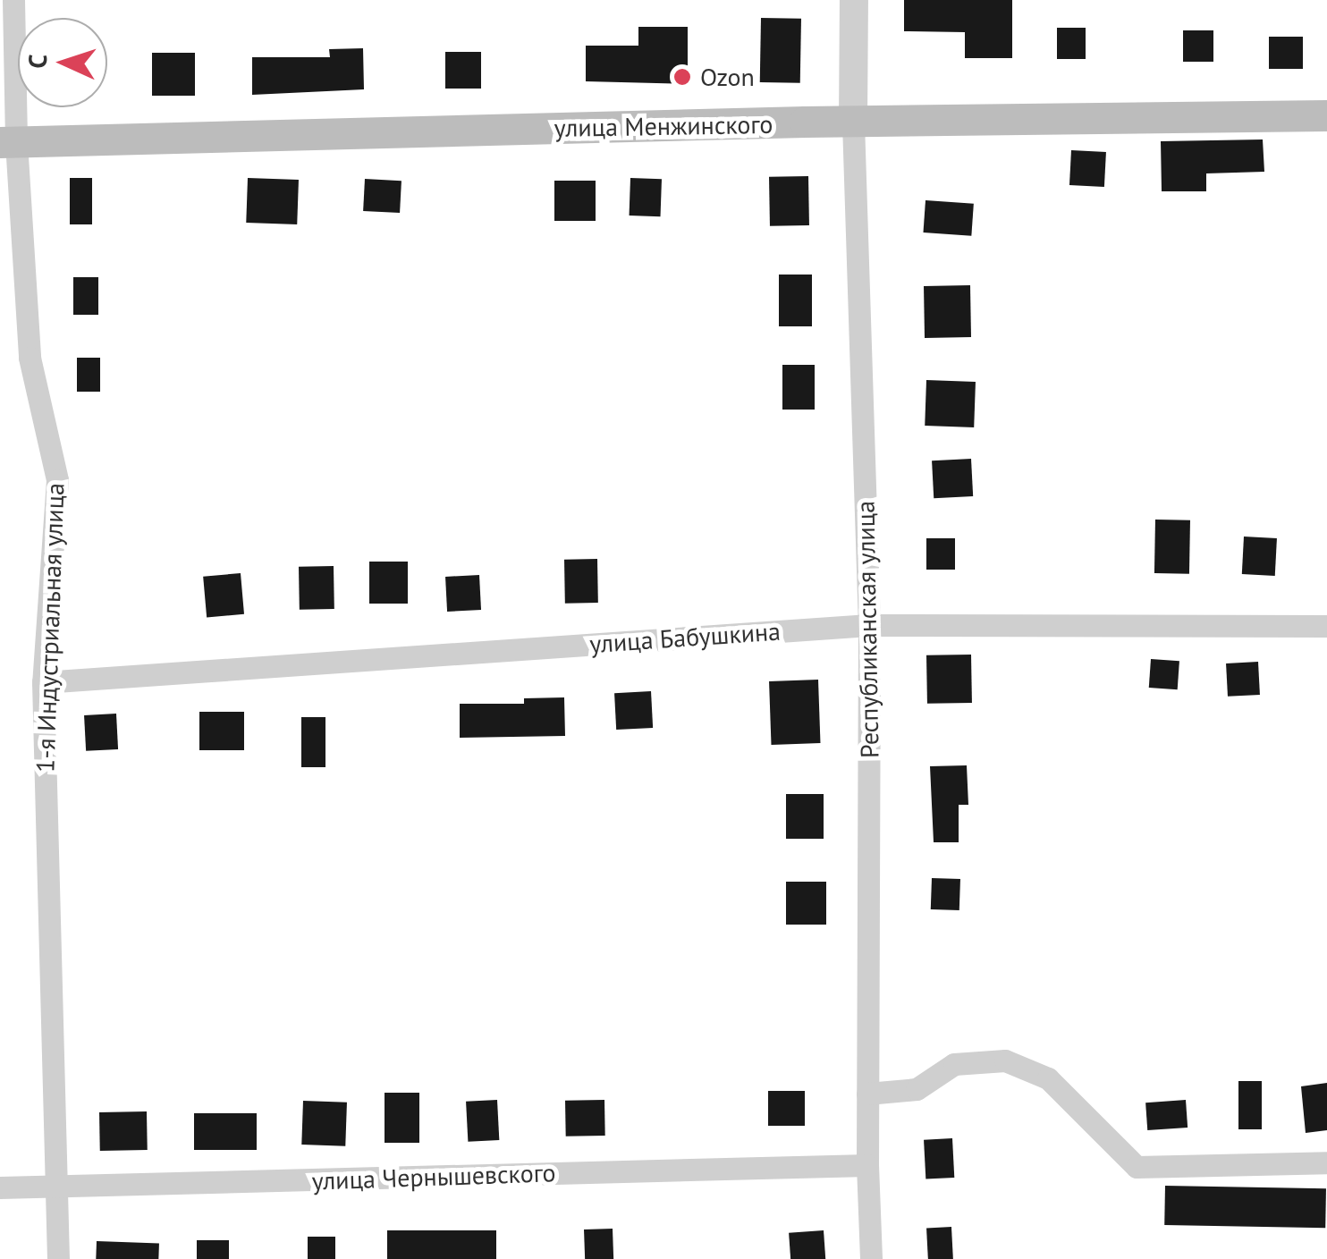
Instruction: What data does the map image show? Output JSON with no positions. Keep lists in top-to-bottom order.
{
  "streets": {
    "main road": ["улица Менжинского"],
    "street": [
      "1-я Индустриальная улица",
      "Республиканская улица",
      "улица Бабушкина",
      "улица Чернышевского"
    ]
  },
  "crossings": [
    ["улица Менжинского", "1-я Индустриальная улица"],
    ["улица Менжинского", "Республиканская улица"],
    ["1-я Индустриальная улица", "улица Бабушкина"],
    ["1-я Индустриальная улица", "улица Чернышевского"],
    ["Республиканская улица", "улица Бабушкина"],
    ["Республиканская улица", "улица Чернышевского"]
  ],
  "places": ["Ozon"],
  "north": "left"
}
